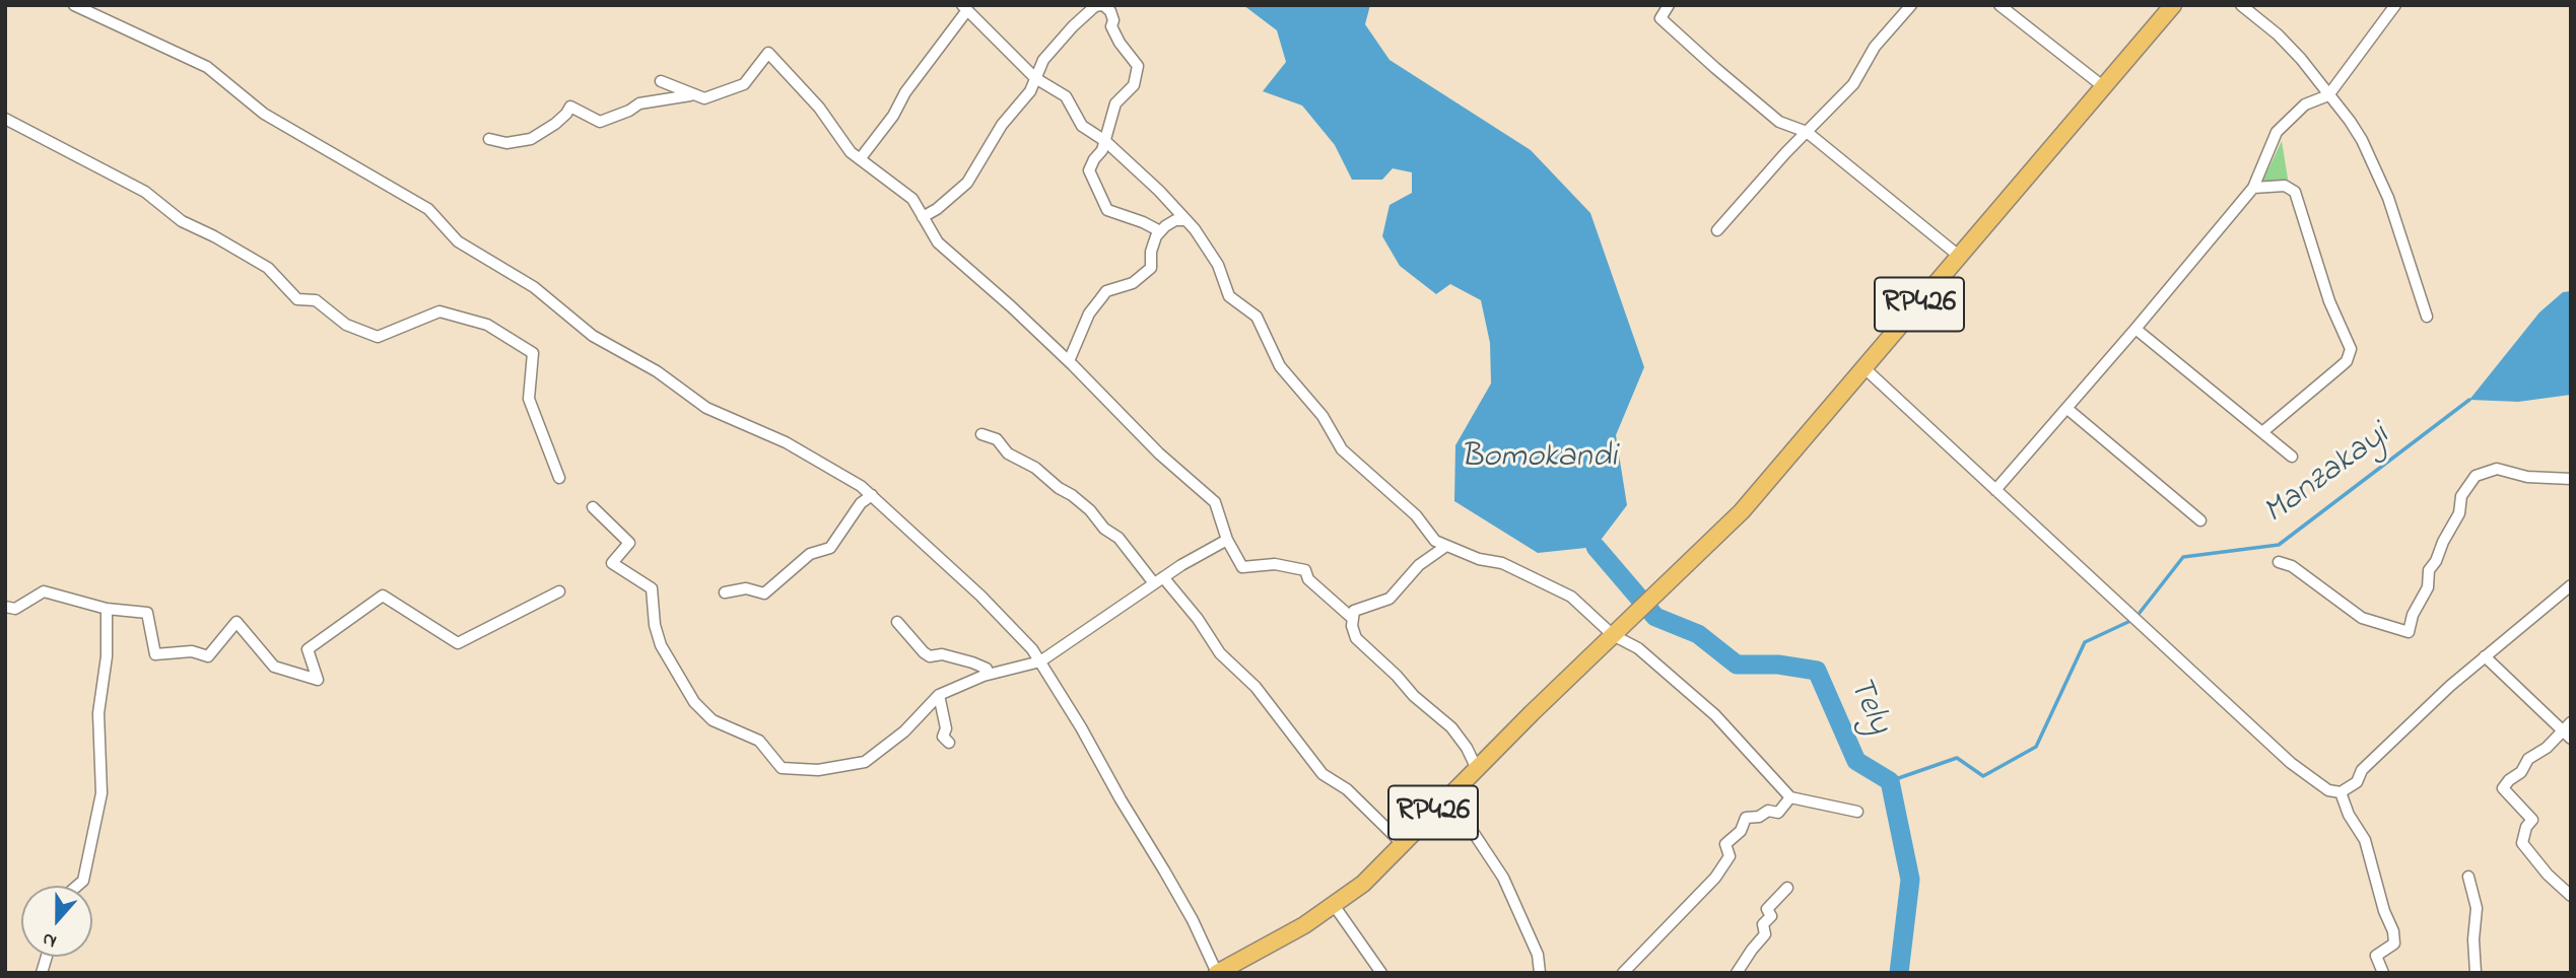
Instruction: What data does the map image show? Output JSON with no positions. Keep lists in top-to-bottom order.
{
  "streets": {
    "main road": ["RP426"]
  },
  "water": ["Bomokandi", "Manzakayi", "Tely"],
  "north": "bottom"
}
